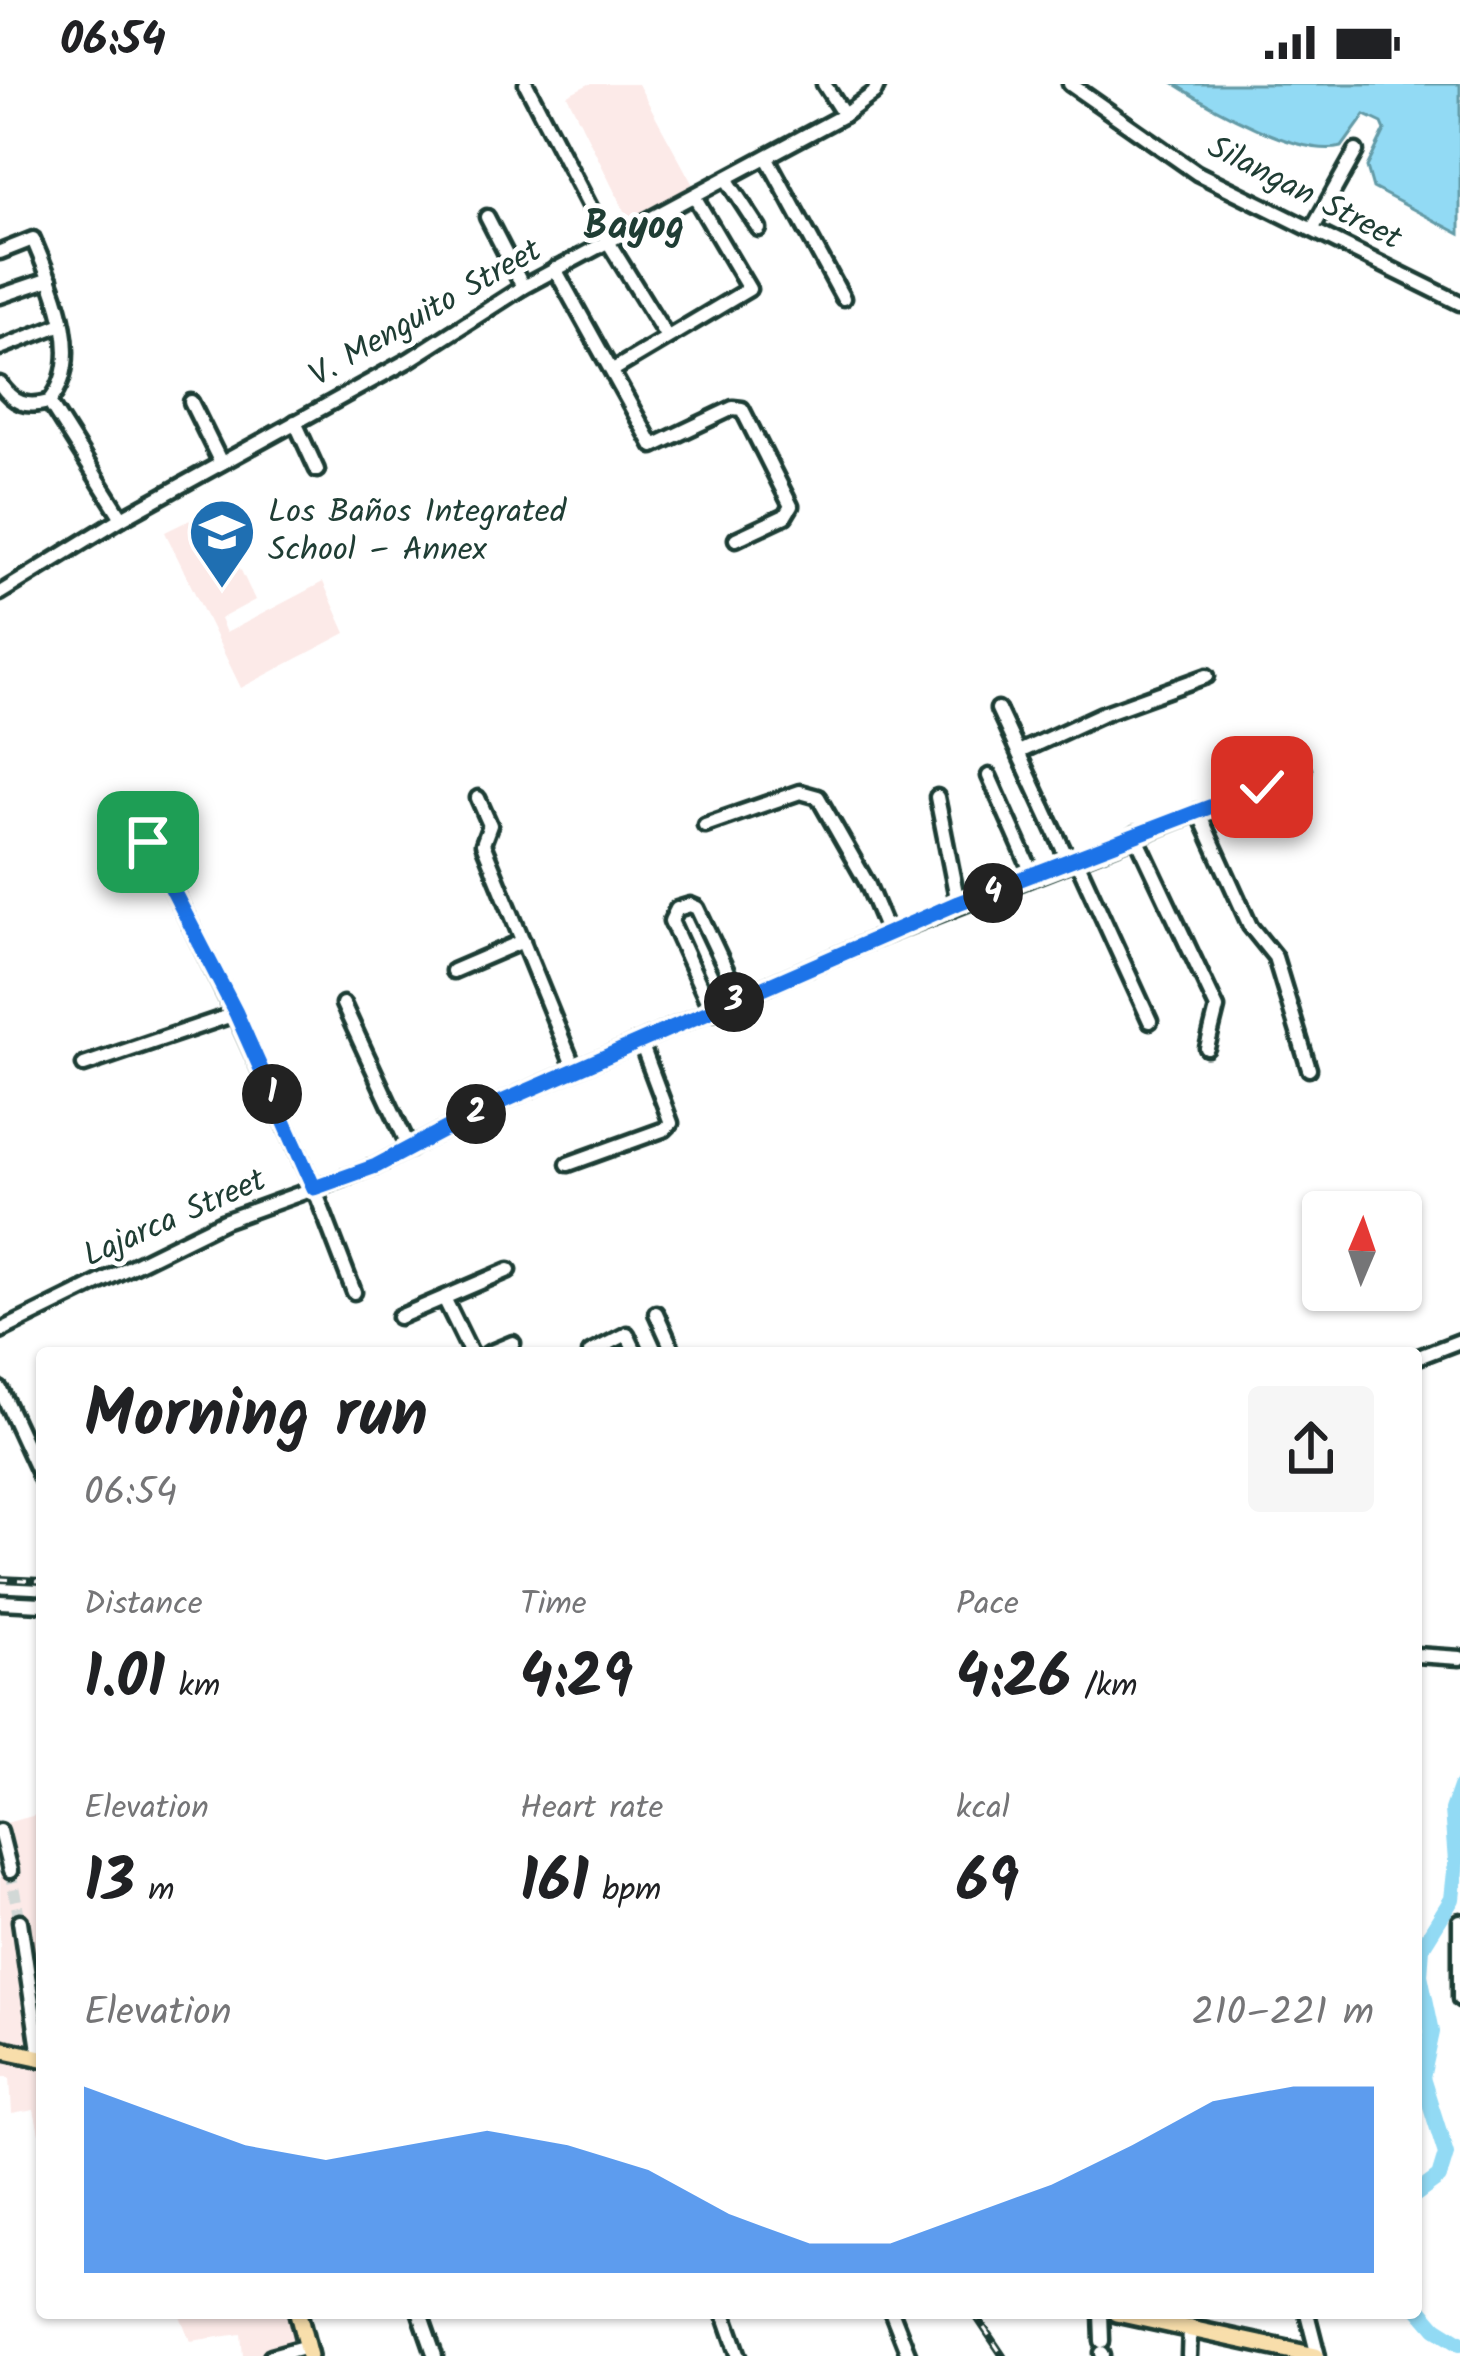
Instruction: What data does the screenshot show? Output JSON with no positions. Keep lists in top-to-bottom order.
{
  "streets": {
    "street": ["Silangan Street", "V. Menguito Street", "Lajarca Street"]
  },
  "districts": ["Bayog"],
  "places": {
    "school or university": ["Los Baños Integrated School – Annex"]
  },
  "north": "top",
  "page": {
    "status": "06:54",
    "pins": [
      "4",
      "3",
      "1",
      "2"
    ],
    "heading": ["Morning run", "06:54"],
    "stats": [
      ["Distance", "1.01 km"],
      ["Time", "4:29"],
      ["Pace", "4:26 /km"],
      ["Elevation", "13 m"],
      ["Heart rate", "161 bpm"],
      ["kcal", "69"]
    ],
    "chart": ["Elevation", "210–221 m"]
  }
}
